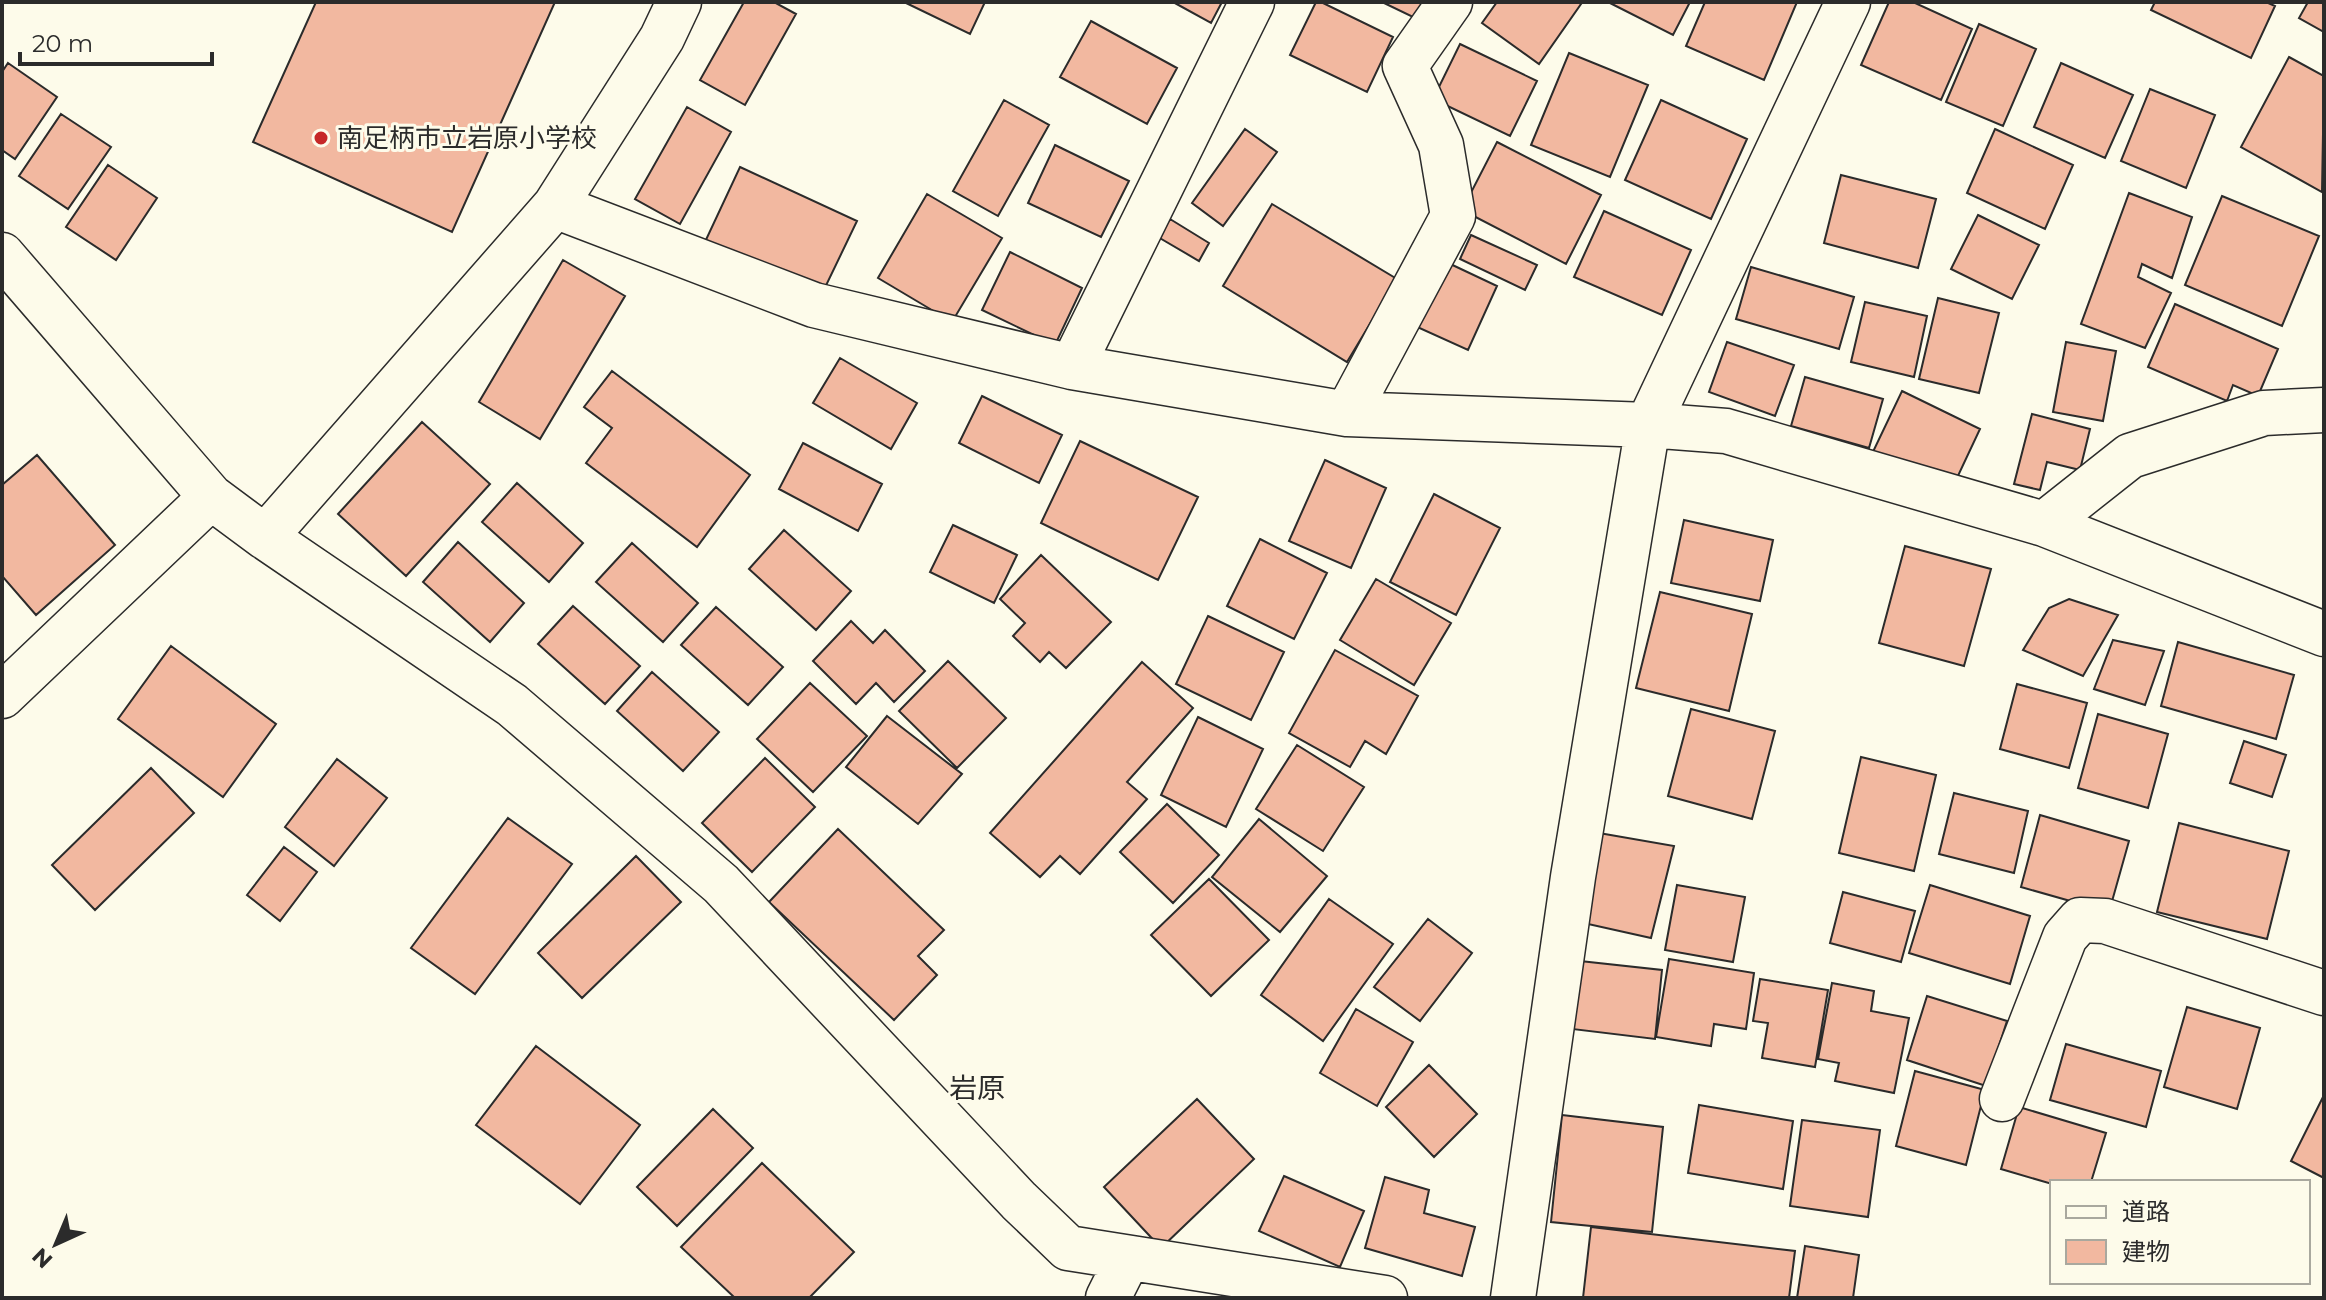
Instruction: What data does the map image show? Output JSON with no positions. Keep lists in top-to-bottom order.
{
  "districts": ["岩原"],
  "places": ["南足柄市立岩原小学校"],
  "legend": ["道路", "建物"],
  "scale_bar": "20 m",
  "north": "bottom left"
}
